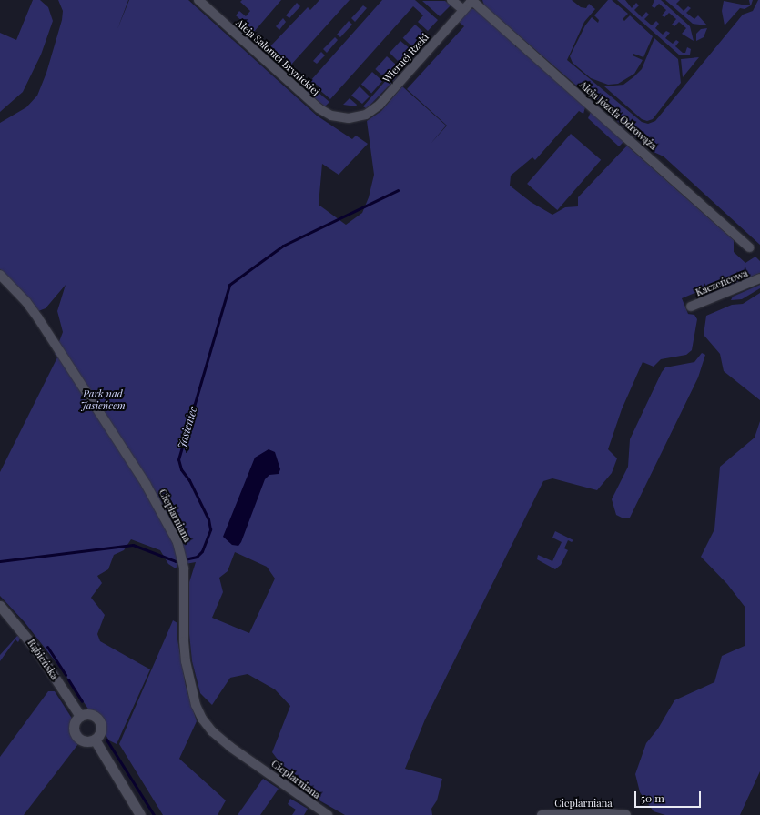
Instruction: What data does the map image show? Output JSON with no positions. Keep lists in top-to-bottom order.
{
  "streets": {
    "street": [
      "Aleja Salomei Brynickiej",
      "Wiernej Rzeki",
      "Aleja Józefa Odrowąża",
      "Kaczeńcowa",
      "Cieplarniana",
      "Rąbieńska"
    ]
  },
  "crossings": [
    ["Aleja Salomei Brynickiej", "Wiernej Rzeki"],
    ["Wiernej Rzeki", "Aleja Józefa Odrowąża"]
  ],
  "water": ["Jasieniec"],
  "parks": ["Park nad Jasieńcem"],
  "scale_bar": "50 m"
}
